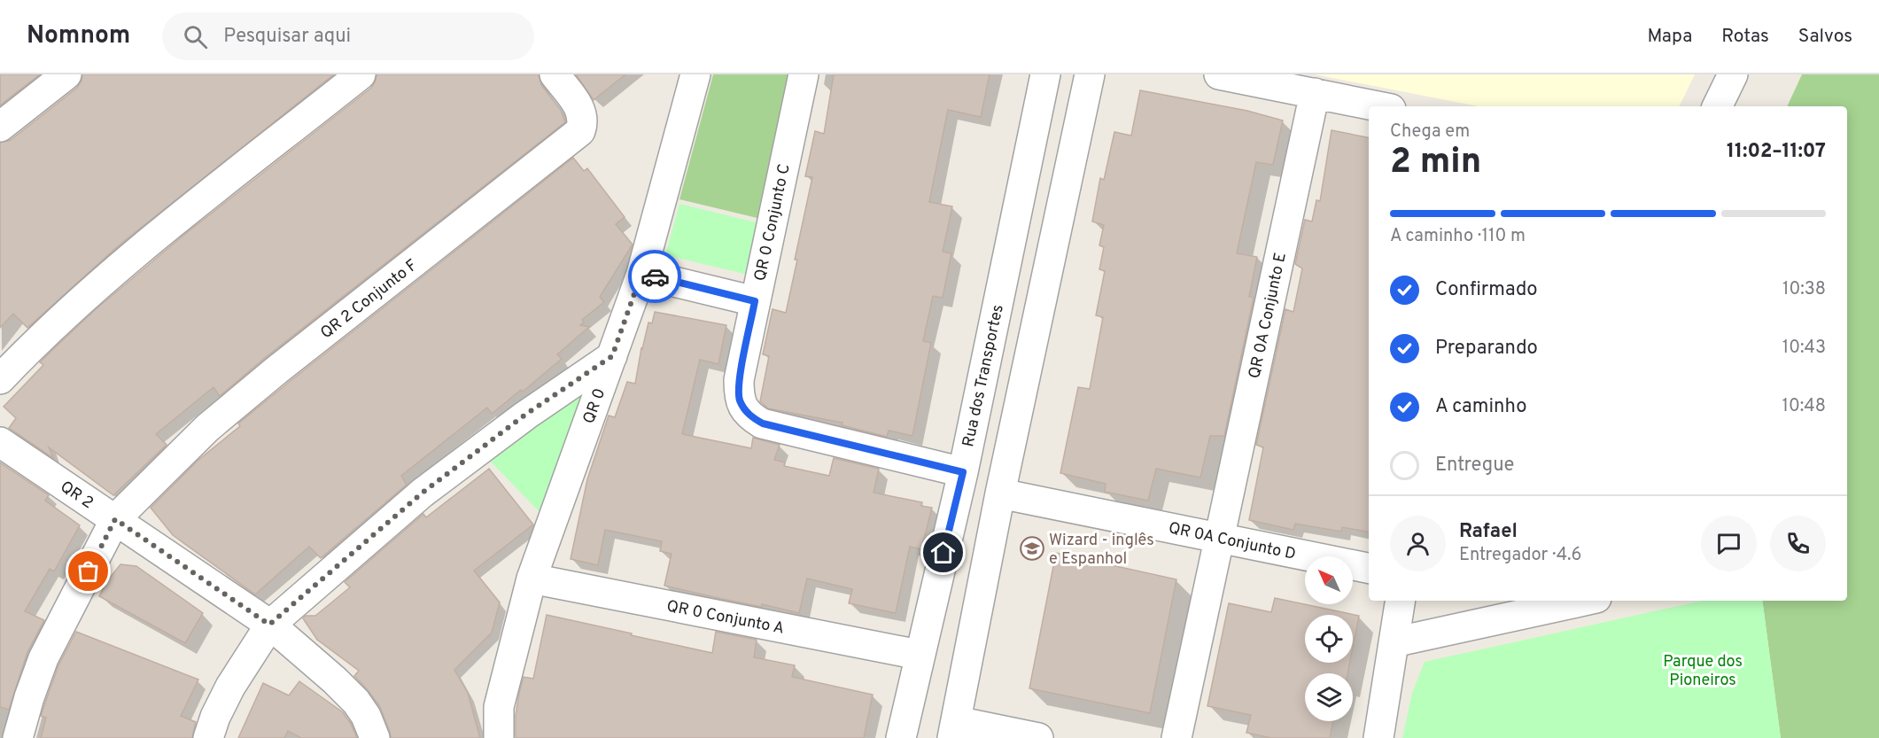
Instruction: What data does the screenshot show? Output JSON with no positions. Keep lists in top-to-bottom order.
{
  "streets": {
    "street": [
      "QR 0 Conjunto C",
      "QR 2 Conjunto F",
      "QR 0A Conjunto E",
      "Rua dos Transportes",
      "QR 0",
      "QR 2",
      "QR 0A Conjunto D",
      "QR 0 Conjunto A"
    ]
  },
  "crossings": [
    ["QR 0 Conjunto C", "Rua dos Transportes"],
    ["QR 2 Conjunto F", "QR 2"],
    ["QR 0A Conjunto E", "QR 0A Conjunto D"],
    ["Rua dos Transportes", "QR 0 Conjunto A"],
    ["QR 0", "QR 0 Conjunto A"]
  ],
  "parks": ["Parque dos Pioneiros"],
  "places": {
    "school or university": ["Wizard - inglês e Espanhol"]
  },
  "north": "top left",
  "page": {
    "header": "Nomnom",
    "search": "Pesquisar aqui",
    "nav": ["Mapa", "Rotas", "Salvos"],
    "heading": ["2 min", "Chega em", "11:02–11:07"],
    "panel": ["Rafael", "Entregador · 4.6"],
    "bar": "A caminho · 110 m",
    "list": [
      ["Confirmado", "10:38"],
      ["Preparando", "10:43"],
      ["A caminho", "10:48"],
      "Entregue"
    ]
  }
}
